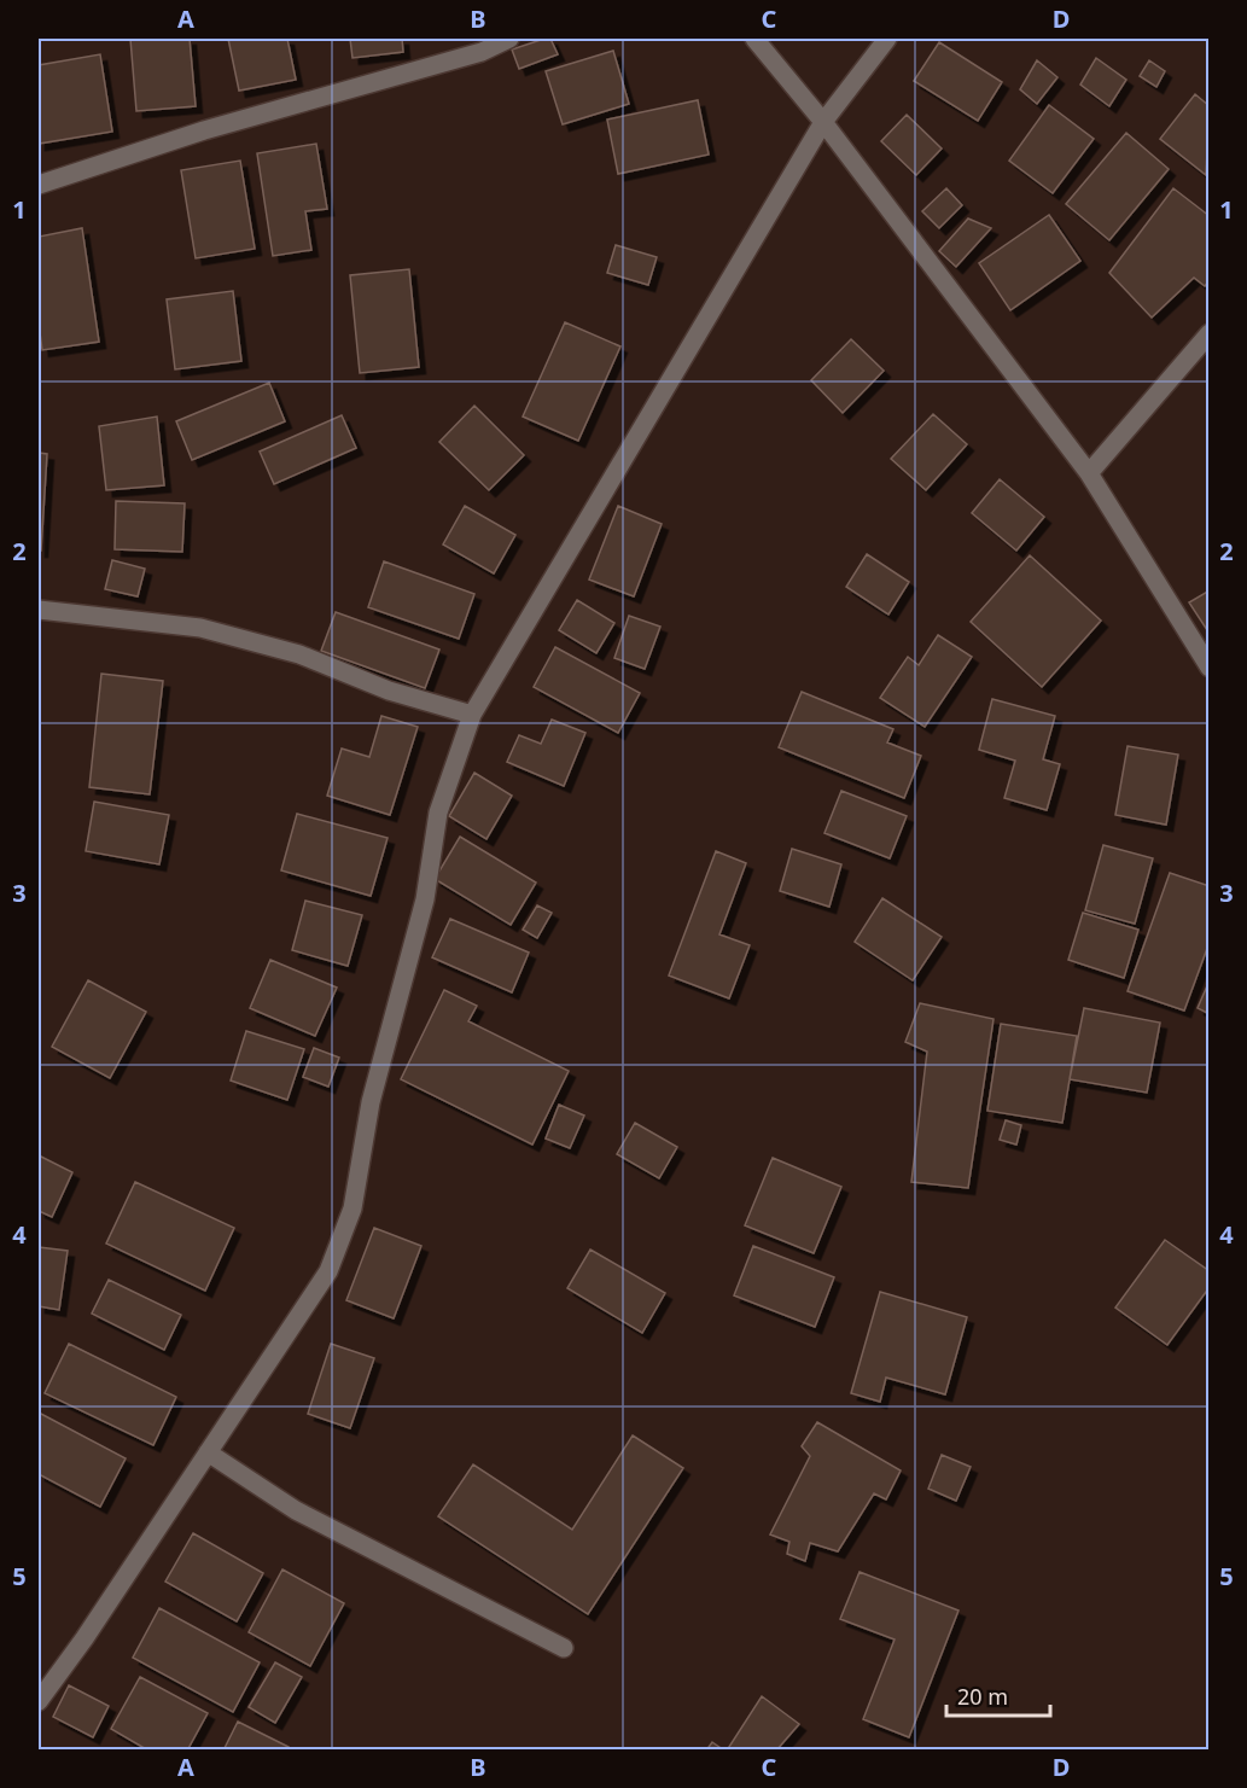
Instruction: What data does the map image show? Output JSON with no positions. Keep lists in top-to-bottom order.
{
  "scale_bar": "20 m",
  "grid": {
    "columns": [
      "A",
      "B",
      "C",
      "D"
    ],
    "rows": [
      "1",
      "2",
      "3",
      "4",
      "5"
    ]
  }
}
